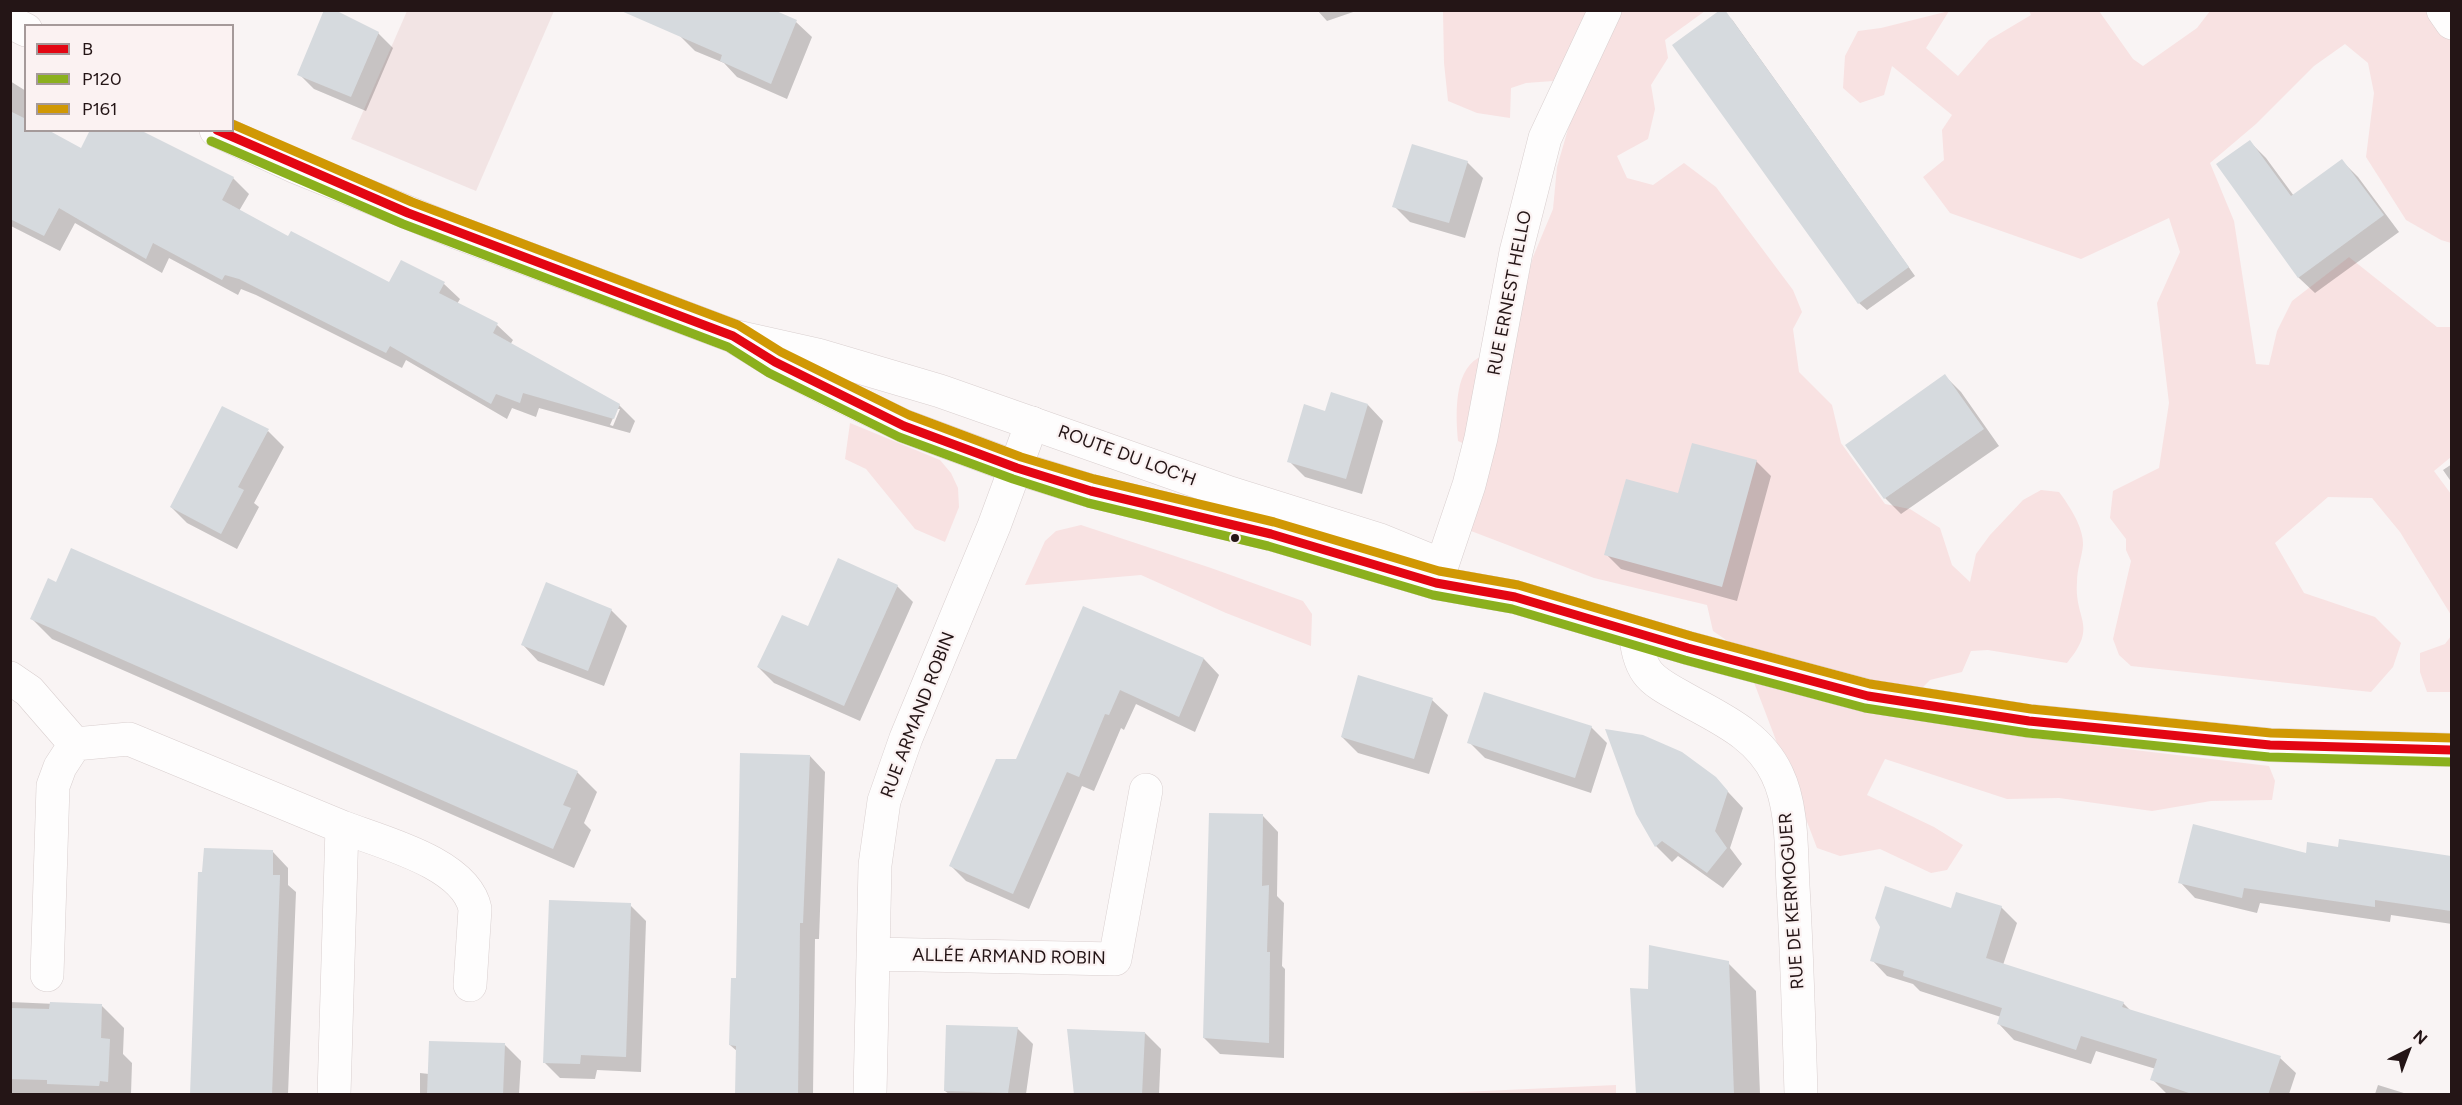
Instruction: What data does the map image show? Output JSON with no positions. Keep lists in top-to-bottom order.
{
  "streets": {
    "street": [
      "RUE ERNEST HELLO",
      "ROUTE DU LOC'H",
      "RUE ARMAND ROBIN",
      "RUE DE KERMOGUER",
      "ALLÉE ARMAND ROBIN"
    ]
  },
  "crossings": [
    ["RUE ERNEST HELLO", "ROUTE DU LOC'H"],
    ["ROUTE DU LOC'H", "RUE ARMAND ROBIN"],
    ["ROUTE DU LOC'H", "RUE DE KERMOGUER"],
    ["RUE ARMAND ROBIN", "ALLÉE ARMAND ROBIN"]
  ],
  "lines": ["transit line P161", "transit line B", "transit line P120"],
  "legend": ["B", "P120", "P161"],
  "north": "top right"
}
